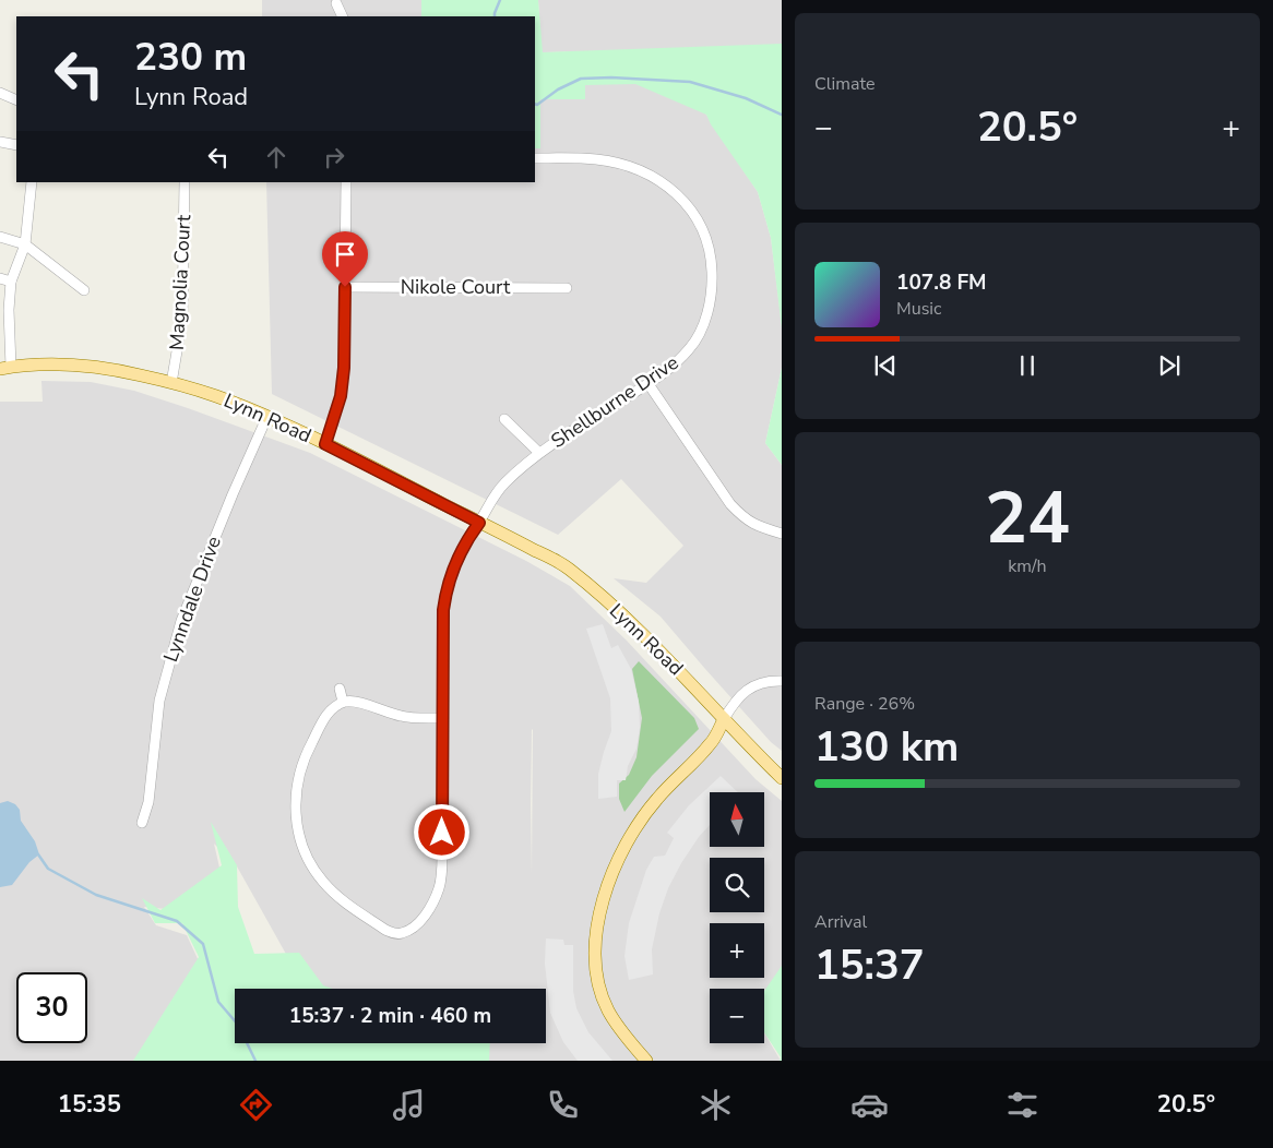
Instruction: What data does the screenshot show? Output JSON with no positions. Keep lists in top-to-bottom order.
{
  "streets": {
    "main road": ["Lynn Road"],
    "street": [
      "Magnolia Court",
      "Nikole Court",
      "Shellburne Drive",
      "Lynndale Drive"
    ]
  },
  "crossings": [
    ["Magnolia Court", "Lynn Road"],
    ["Shellburne Drive", "Lynn Road"],
    ["Lynn Road", "Lynndale Drive"]
  ],
  "north": "top",
  "page": {
    "tile": [
      "Climate",
      ["24", "km/h"],
      ["Range · 26%", "130 km"],
      ["Arrival", "15:37"]
    ],
    "turn": ["230 m", "Lynn Road"],
    "heat": ["−", "20.5°", "+"],
    "song": ["107.8 FM", "Music"],
    "map_buttons": ["+", "−"],
    "limit": "30",
    "trip": "15:37 · 2 min · 460 m",
    "tabs": ["15:35", "20.5°"]
  }
}
